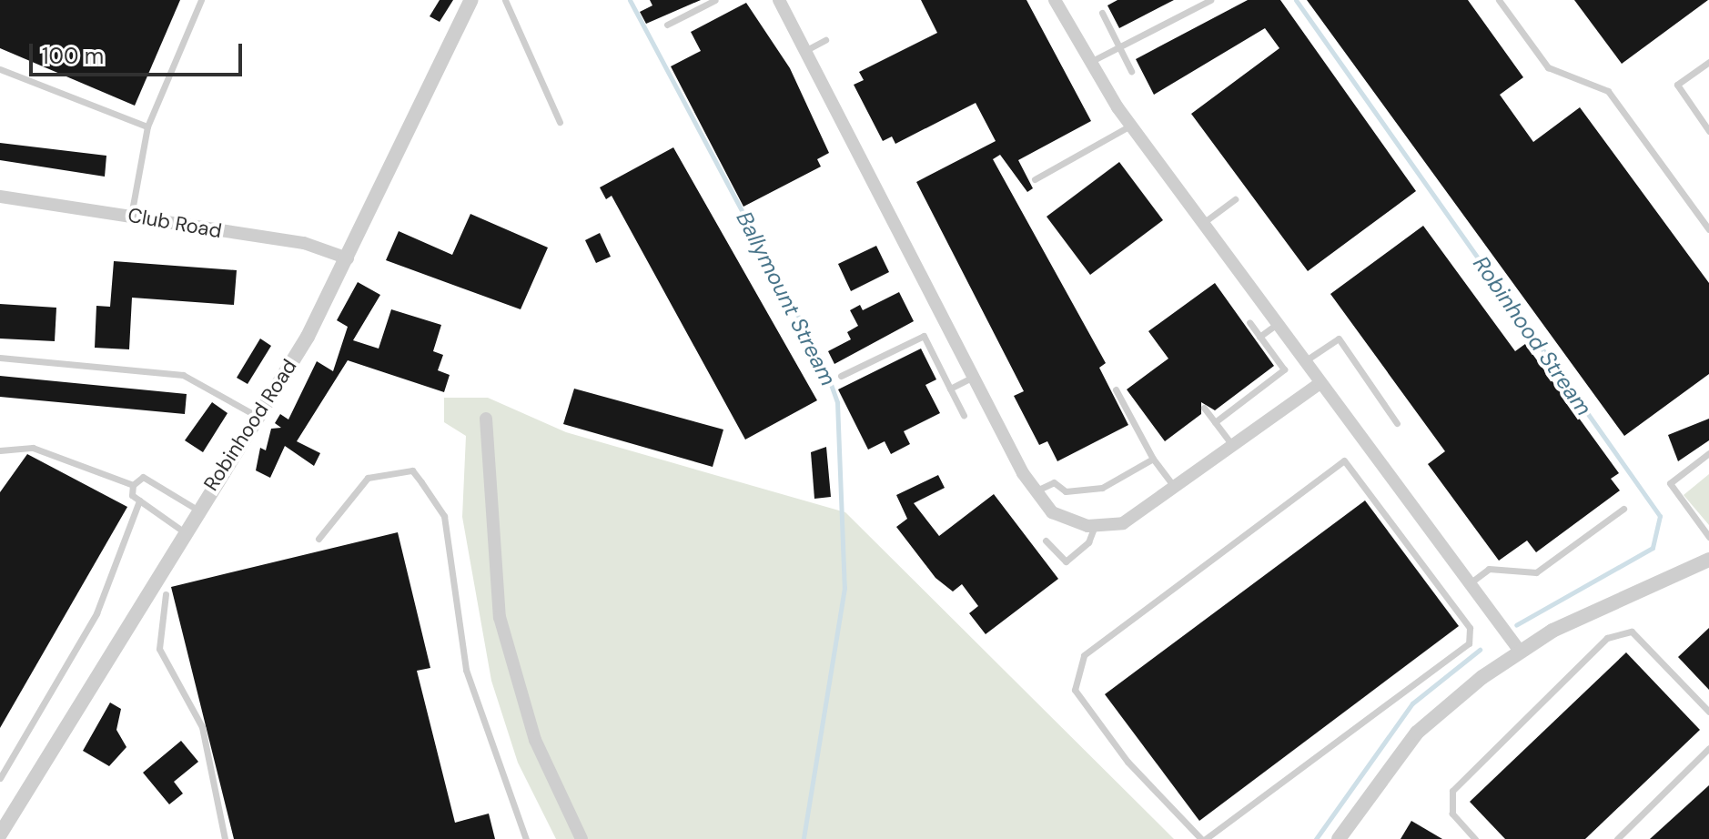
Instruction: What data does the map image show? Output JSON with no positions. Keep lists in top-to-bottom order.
{
  "streets": {
    "street": ["Club Road", "Robinhood Road"]
  },
  "crossings": [
    ["Club Road", "Robinhood Road"]
  ],
  "water": ["Ballymount Stream", "Robinhood Stream"],
  "scale_bar": "100 m"
}
